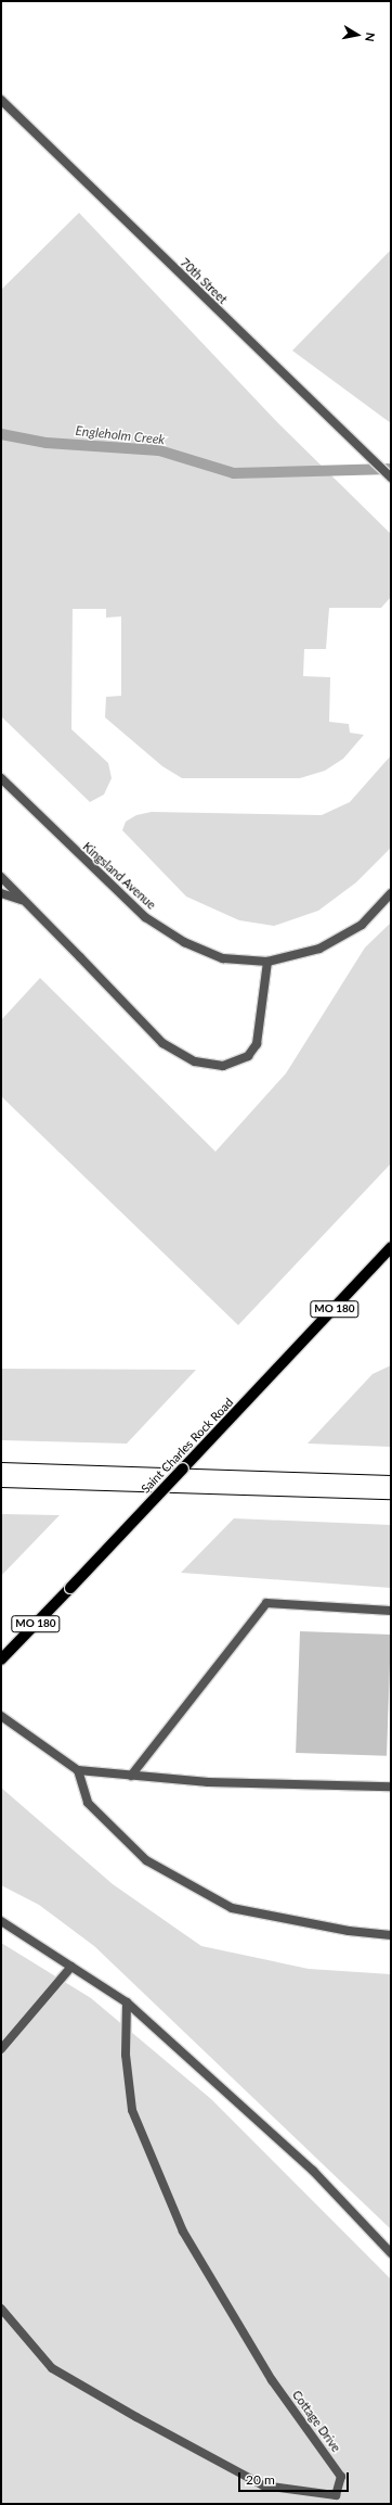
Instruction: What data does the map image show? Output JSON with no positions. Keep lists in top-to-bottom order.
{
  "streets": {
    "main road": ["MO 180", "Saint Charles Rock Road"],
    "street": ["70th Street", "Kingsland Avenue", "Cottage Drive"]
  },
  "water": ["Engleholm Creek"],
  "scale_bar": "20 m",
  "north": "right"
}
